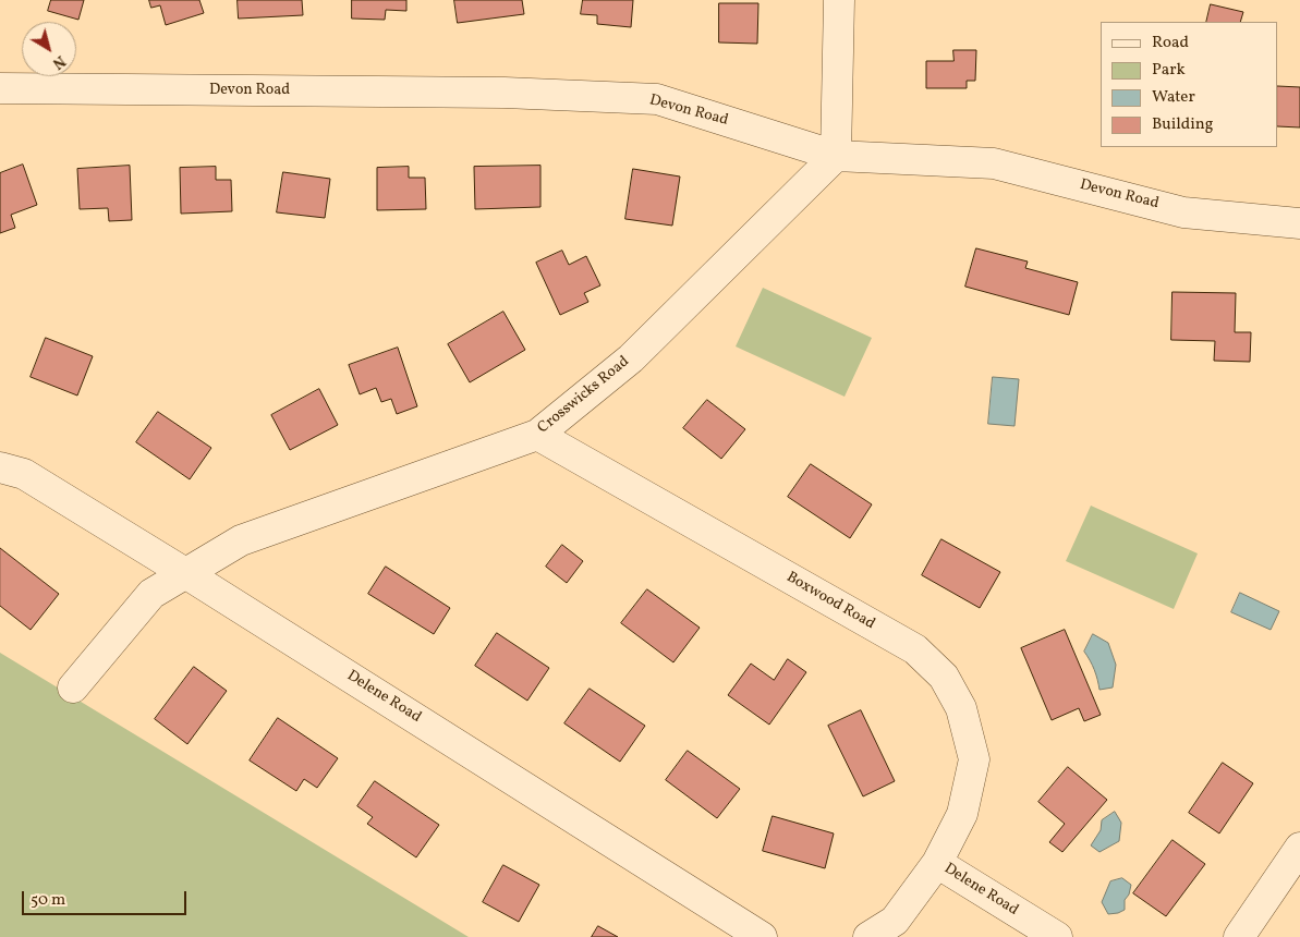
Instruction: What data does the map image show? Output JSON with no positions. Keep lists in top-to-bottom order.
{
  "streets": {
    "street": [
      "Devon Road",
      "Crosswicks Road",
      "Boxwood Road",
      "Delene Road"
    ]
  },
  "crossings": [
    ["Devon Road", "Crosswicks Road"],
    ["Crosswicks Road", "Boxwood Road"],
    ["Crosswicks Road", "Delene Road"],
    ["Boxwood Road", "Delene Road"]
  ],
  "legend": [
    "Road",
    "Park",
    "Water",
    "Building"
  ],
  "scale_bar": "50 m",
  "north": "bottom right"
}
